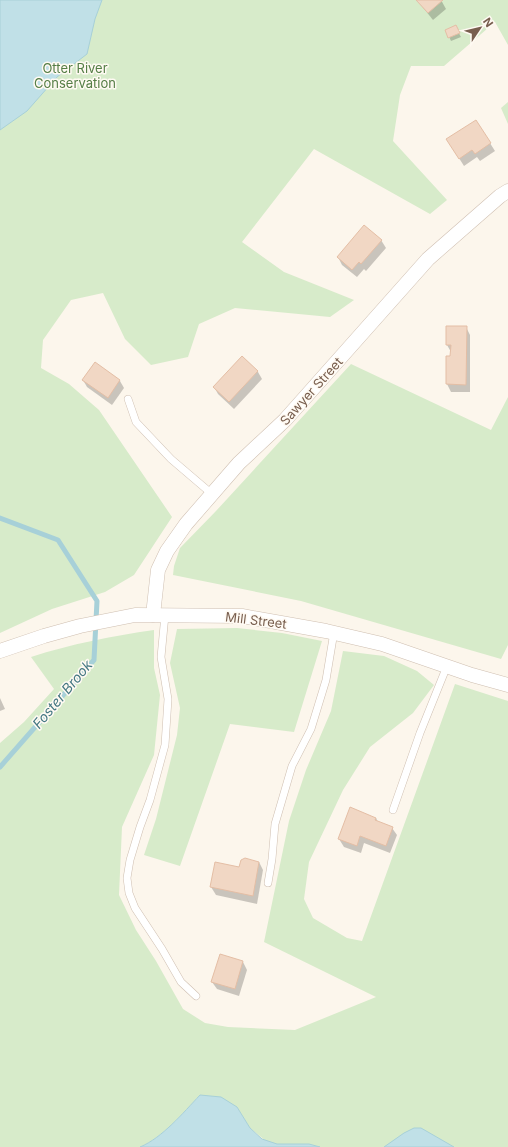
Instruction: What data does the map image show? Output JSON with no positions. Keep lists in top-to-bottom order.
{
  "streets": {
    "street": ["Sawyer Street", "Mill Street"]
  },
  "crossings": [
    ["Sawyer Street", "Mill Street"]
  ],
  "water": ["Foster Brook"],
  "parks": ["Otter River Conservation"],
  "north": "top right"
}
